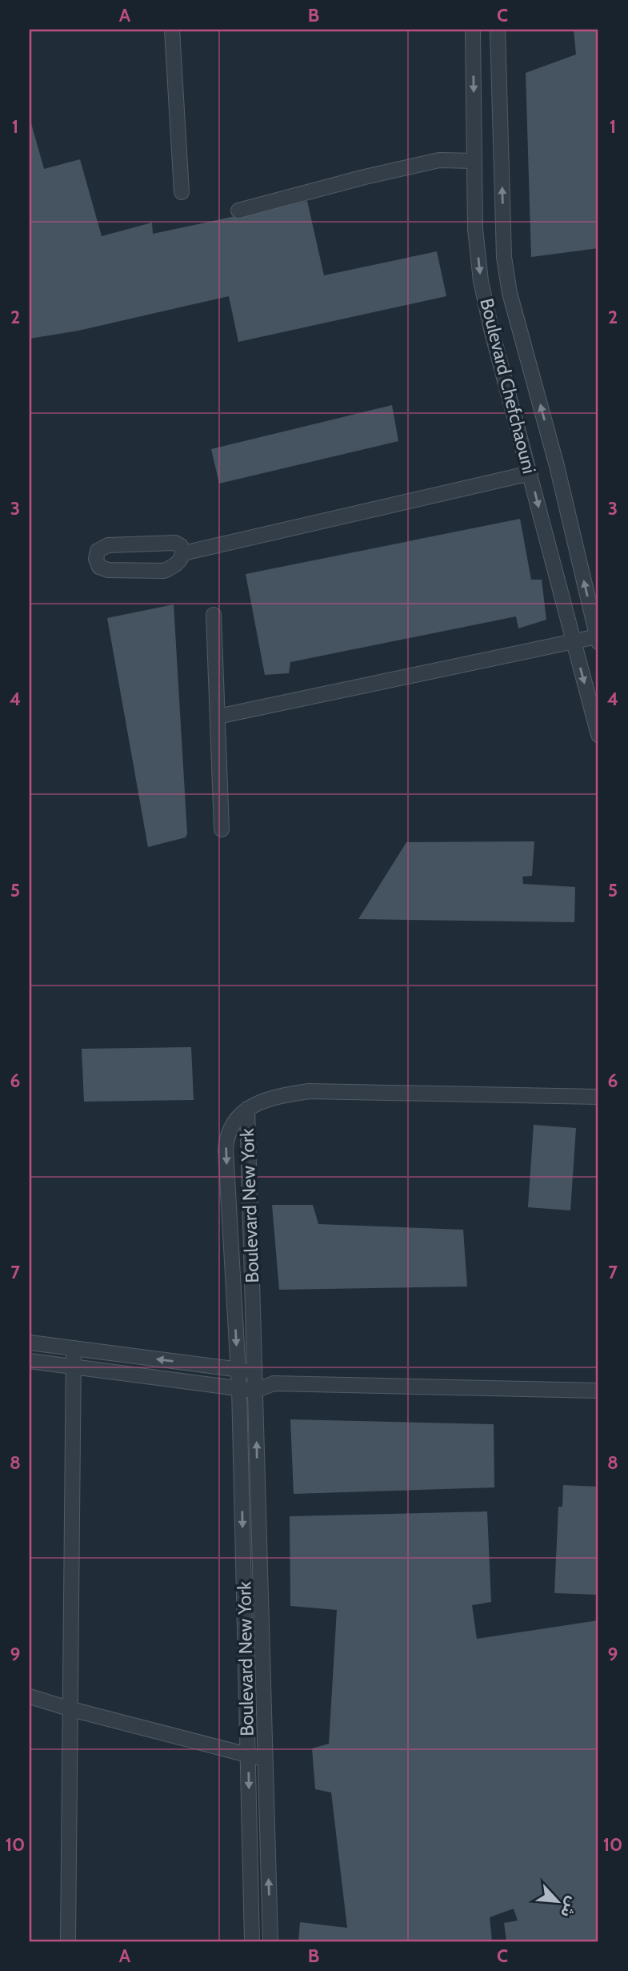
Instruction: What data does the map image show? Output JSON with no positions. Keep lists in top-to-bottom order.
{
  "streets": {
    "street": ["Boulevard Chefchaouni", "Boulevard New York"]
  },
  "north": "bottom right",
  "grid": {
    "columns": ["A", "B", "C"],
    "rows": [
      "1",
      "2",
      "3",
      "4",
      "5",
      "6",
      "7",
      "8",
      "9",
      "10"
    ]
  }
}
